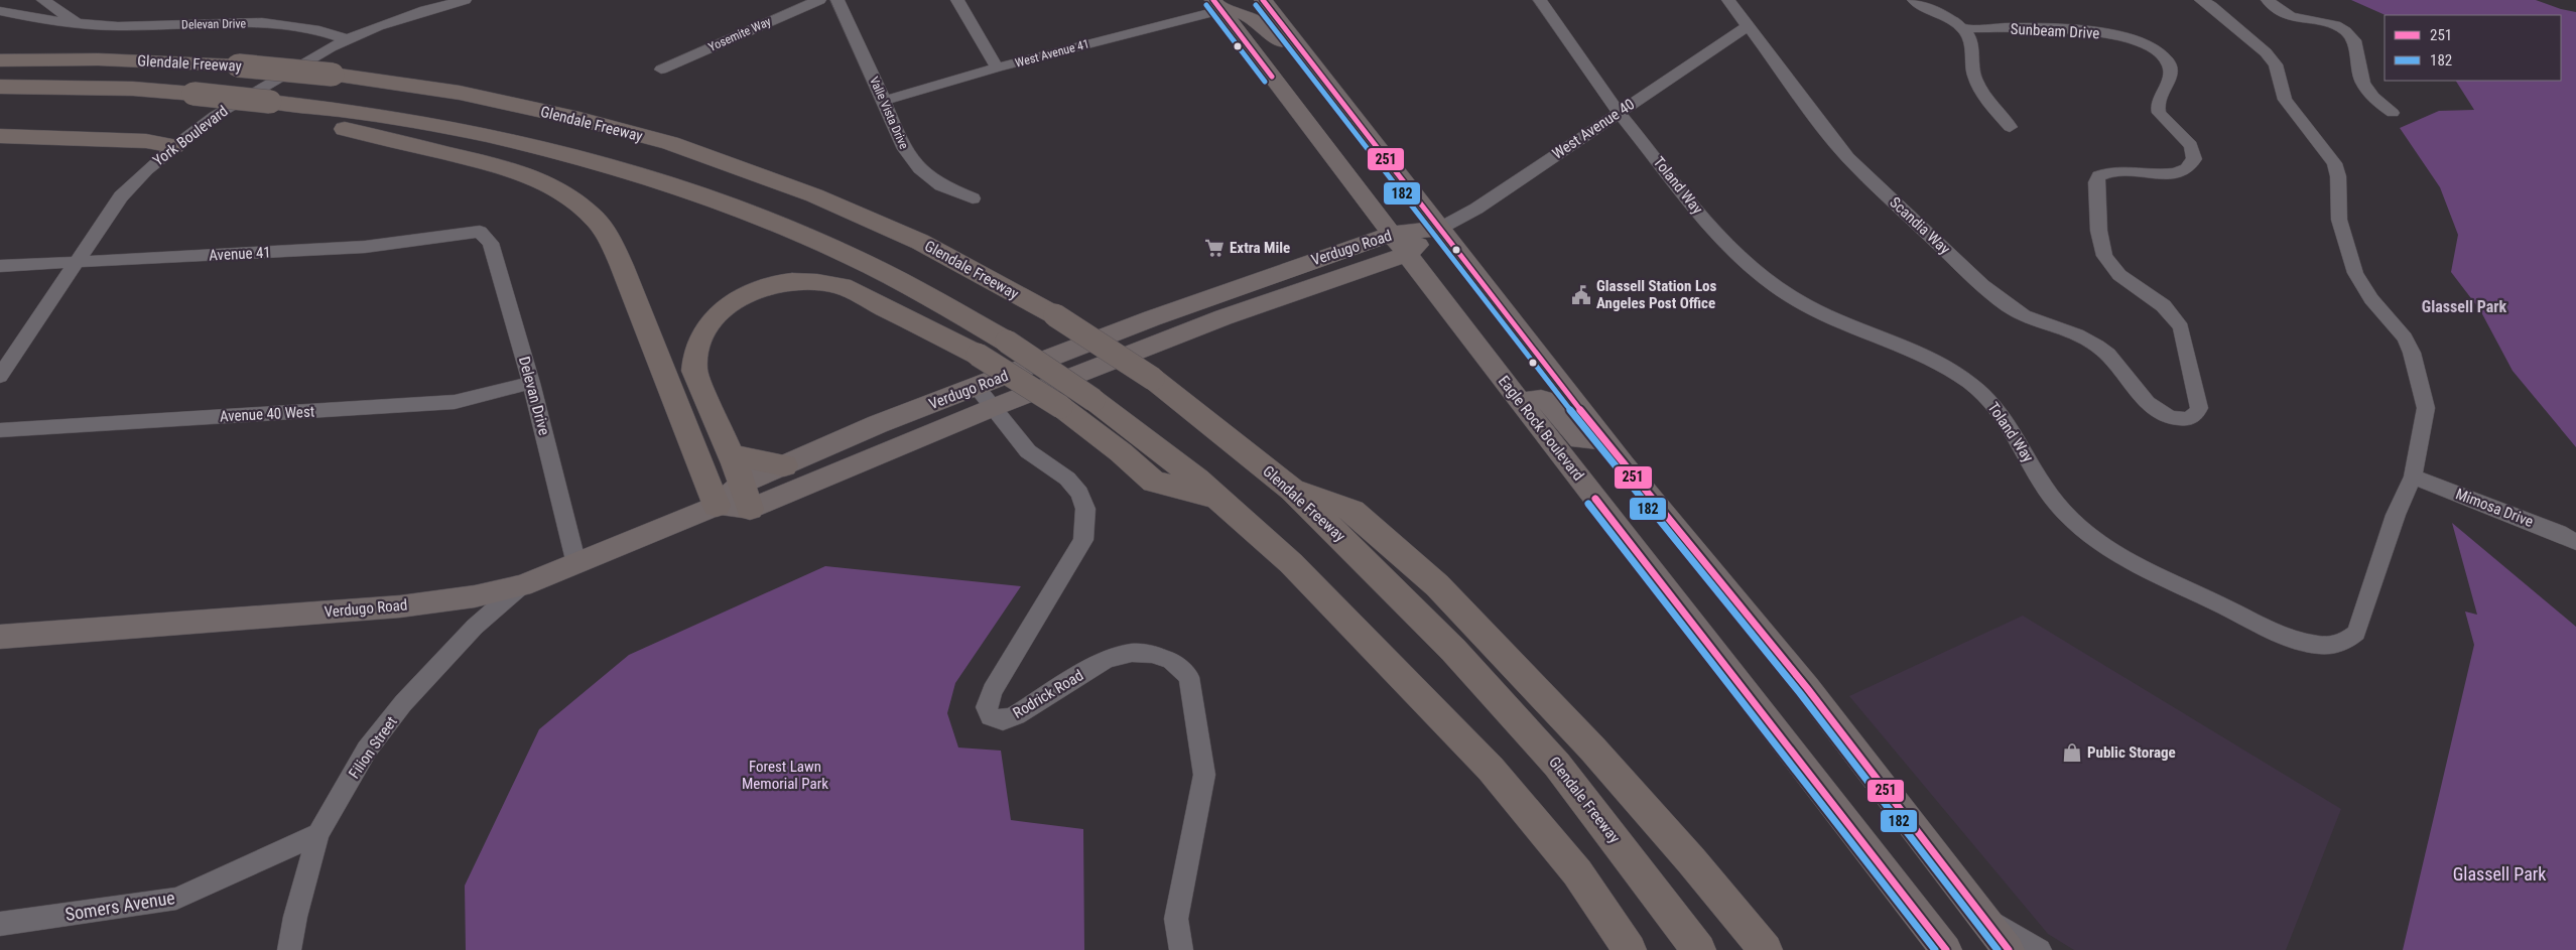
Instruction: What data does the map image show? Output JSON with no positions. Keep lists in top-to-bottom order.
{
  "streets": {
    "highway": ["Glendale Freeway"],
    "main road": ["Verdugo Road", "Eagle Rock Boulevard"],
    "street": [
      "Delevan Drive",
      "Sunbeam Drive",
      "Yosemite Way",
      "West Avenue 41",
      "Valle Vista Drive",
      "West Avenue 40",
      "York Boulevard",
      "Toland Way",
      "Scandia Way",
      "Avenue 41",
      "Avenue 40 West",
      "Mimosa Drive",
      "Rodrick Road",
      "Filion Street",
      "Somers Avenue"
    ]
  },
  "crossings": [
    ["Delevan Drive", "York Boulevard"],
    ["Delevan Drive", "Verdugo Road"],
    ["Delevan Drive", "Avenue 41"],
    ["Delevan Drive", "Avenue 40 West"],
    ["Sunbeam Drive", "Scandia Way"],
    ["West Avenue 41", "Valle Vista Drive"],
    ["West Avenue 41", "Eagle Rock Boulevard"],
    ["West Avenue 40", "Toland Way"],
    ["West Avenue 40", "Scandia Way"],
    ["West Avenue 40", "Verdugo Road"],
    ["York Boulevard", "Avenue 41"],
    ["Toland Way", "Mimosa Drive"],
    ["Verdugo Road", "Eagle Rock Boulevard"],
    ["Verdugo Road", "Rodrick Road"],
    ["Verdugo Road", "Filion Street"],
    ["Filion Street", "Somers Avenue"]
  ],
  "districts": ["Glassell Park"],
  "parks": ["Forest Lawn Memorial Park", "Glassell Park"],
  "places": {
    "supermarket": ["Extra Mile"],
    "public building": ["Glassell Station Los Angeles Post Office"],
    "shop": ["Public Storage"]
  },
  "lines": ["transit line 251", "transit line 182"],
  "legend": ["251", "182"]
}
